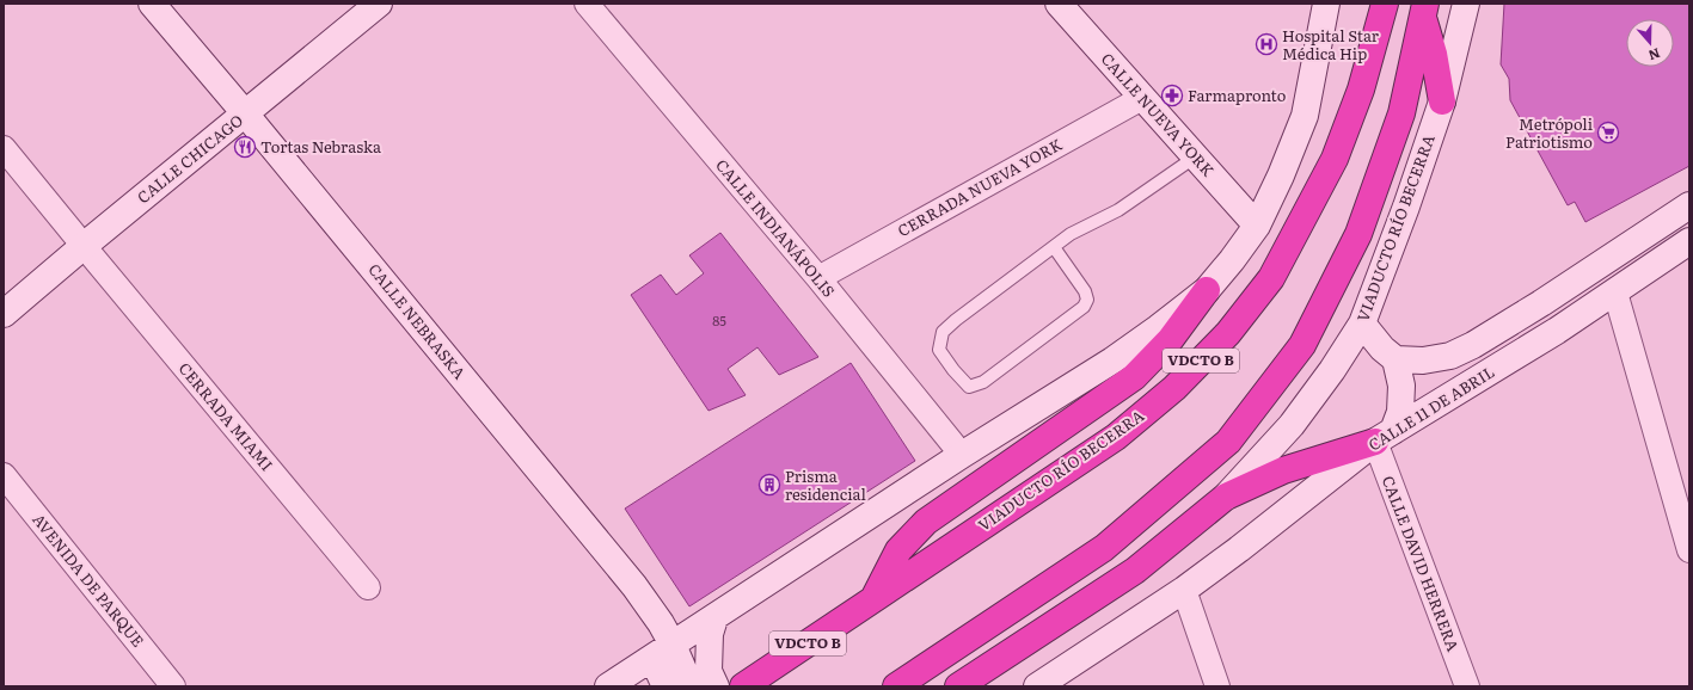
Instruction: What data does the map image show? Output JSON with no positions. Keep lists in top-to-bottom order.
{
  "streets": {
    "highway": ["VIADUCTO RÍO BECERRA", "VDCTO B"],
    "street": [
      "CALLE NUEVA YORK",
      "CALLE CHICAGO",
      "CERRADA NUEVA YORK",
      "CALLE INDIANÁPOLIS",
      "CALLE NEBRASKA",
      "CALLE 11 DE ABRIL",
      "CERRADA MIAMI",
      "CALLE DAVID HERRERA",
      "AVENIDA DE PARQUE"
    ]
  },
  "crossings": [
    ["CALLE NUEVA YORK", "CERRADA NUEVA YORK"],
    ["CALLE CHICAGO", "CALLE NEBRASKA"],
    ["CALLE CHICAGO", "CERRADA MIAMI"],
    ["CERRADA NUEVA YORK", "CALLE INDIANÁPOLIS"],
    ["CALLE 11 DE ABRIL", "CALLE DAVID HERRERA"]
  ],
  "places": {
    "hospital": ["Hospital Star Médica Hip"],
    "pharmacy": ["Farmapronto"],
    "supermarket": ["Metrópoli Patriotismo"],
    "restaurant": ["Tortas Nebraska"],
    "building": ["Prisma residencial"]
  },
  "house_numbers": ["85"],
  "north": "bottom"
}
